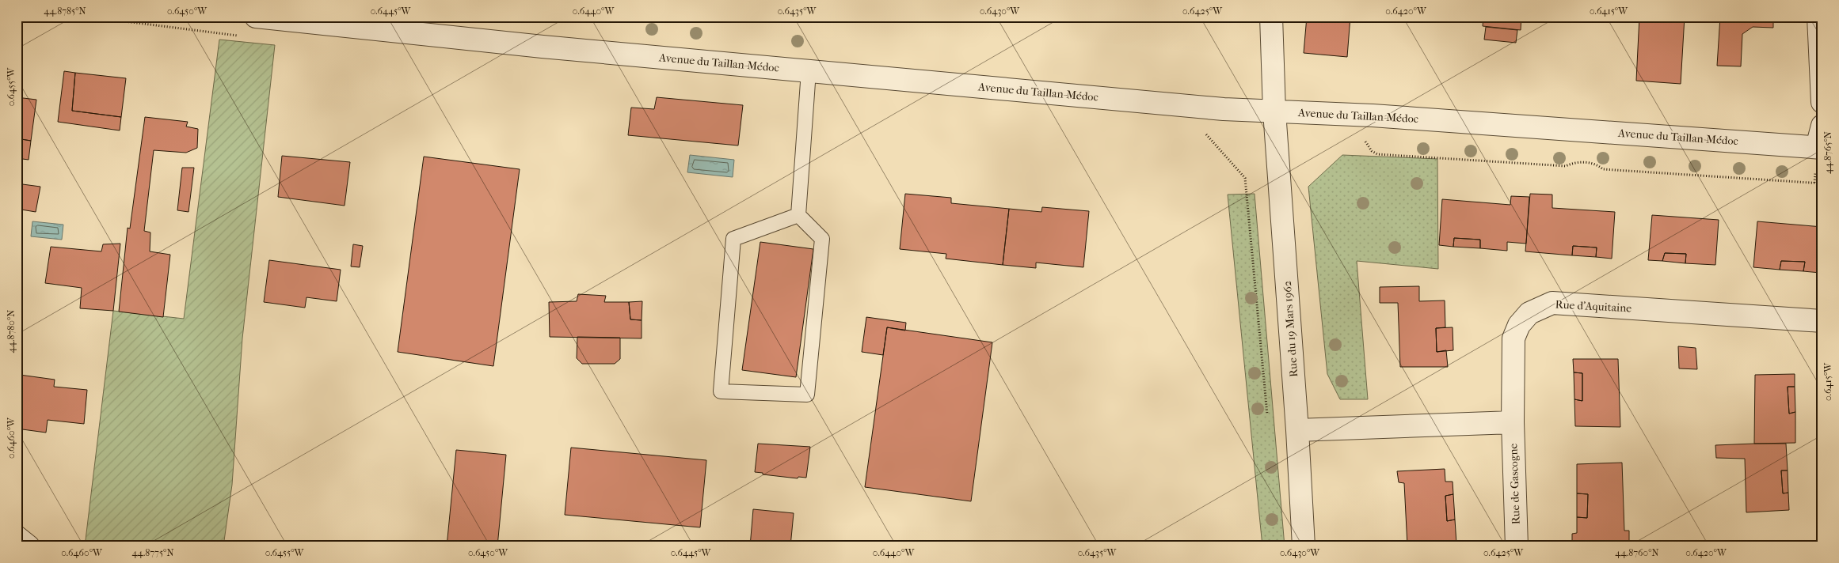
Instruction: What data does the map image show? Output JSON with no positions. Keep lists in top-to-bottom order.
{
  "streets": {
    "street": [
      "Avenue du Taillan-Médoc",
      "Rue d'Aquitaine",
      "Rue du 19 Mars 1962",
      "Rue de Gascogne"
    ]
  },
  "crossings": [
    ["Avenue du Taillan-Médoc", "Rue du 19 Mars 1962"],
    ["Rue d'Aquitaine", "Rue de Gascogne"]
  ],
  "coordinates": [
    "44.8785°N",
    "0.6450°W",
    "0.6445°W",
    "0.6440°W",
    "0.6435°W",
    "0.6430°W",
    "0.6425°W",
    "0.6420°W",
    "0.6415°W",
    "0.6455°W",
    "44.8765°N",
    "44.8780°N",
    "0.6460°W",
    "44.8775°N",
    "44.8760°N"
  ]
}
